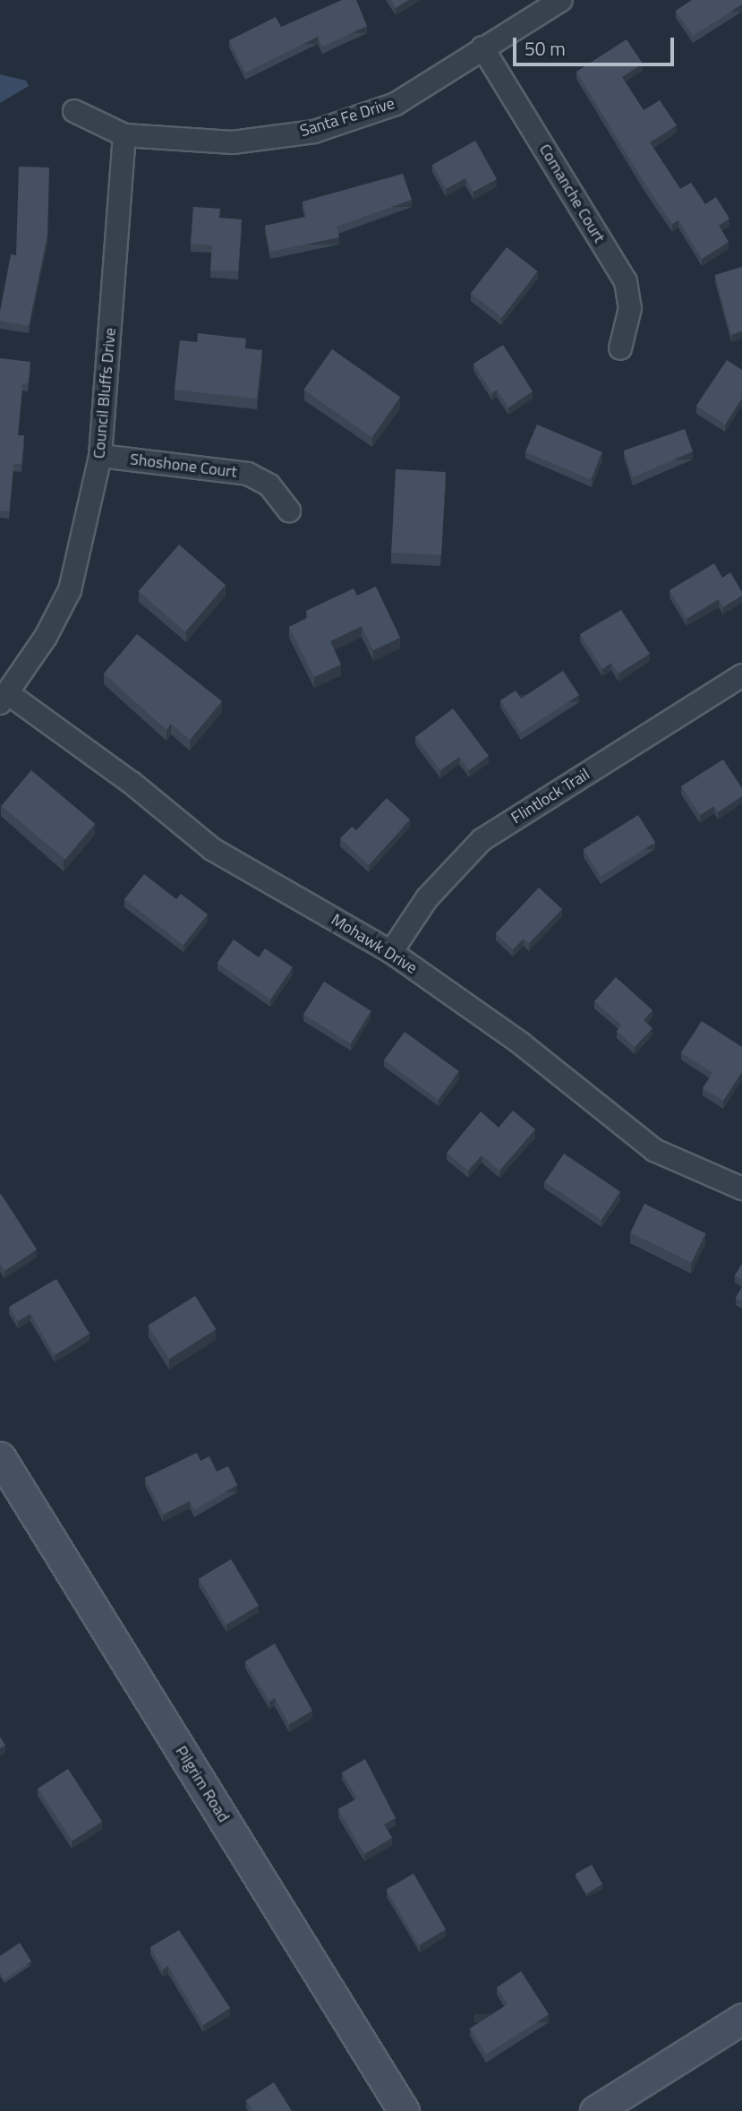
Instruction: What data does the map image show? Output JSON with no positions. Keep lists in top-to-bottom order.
{
  "streets": {
    "street": [
      "Santa Fe Drive",
      "Comanche Court",
      "Council Bluffs Drive",
      "Shoshone Court",
      "Flintlock Trail",
      "Mohawk Drive",
      "Pilgrim Road"
    ]
  },
  "crossings": [
    ["Santa Fe Drive", "Comanche Court"],
    ["Santa Fe Drive", "Council Bluffs Drive"],
    ["Council Bluffs Drive", "Shoshone Court"],
    ["Council Bluffs Drive", "Mohawk Drive"],
    ["Flintlock Trail", "Mohawk Drive"]
  ],
  "scale_bar": "50 m"
}
